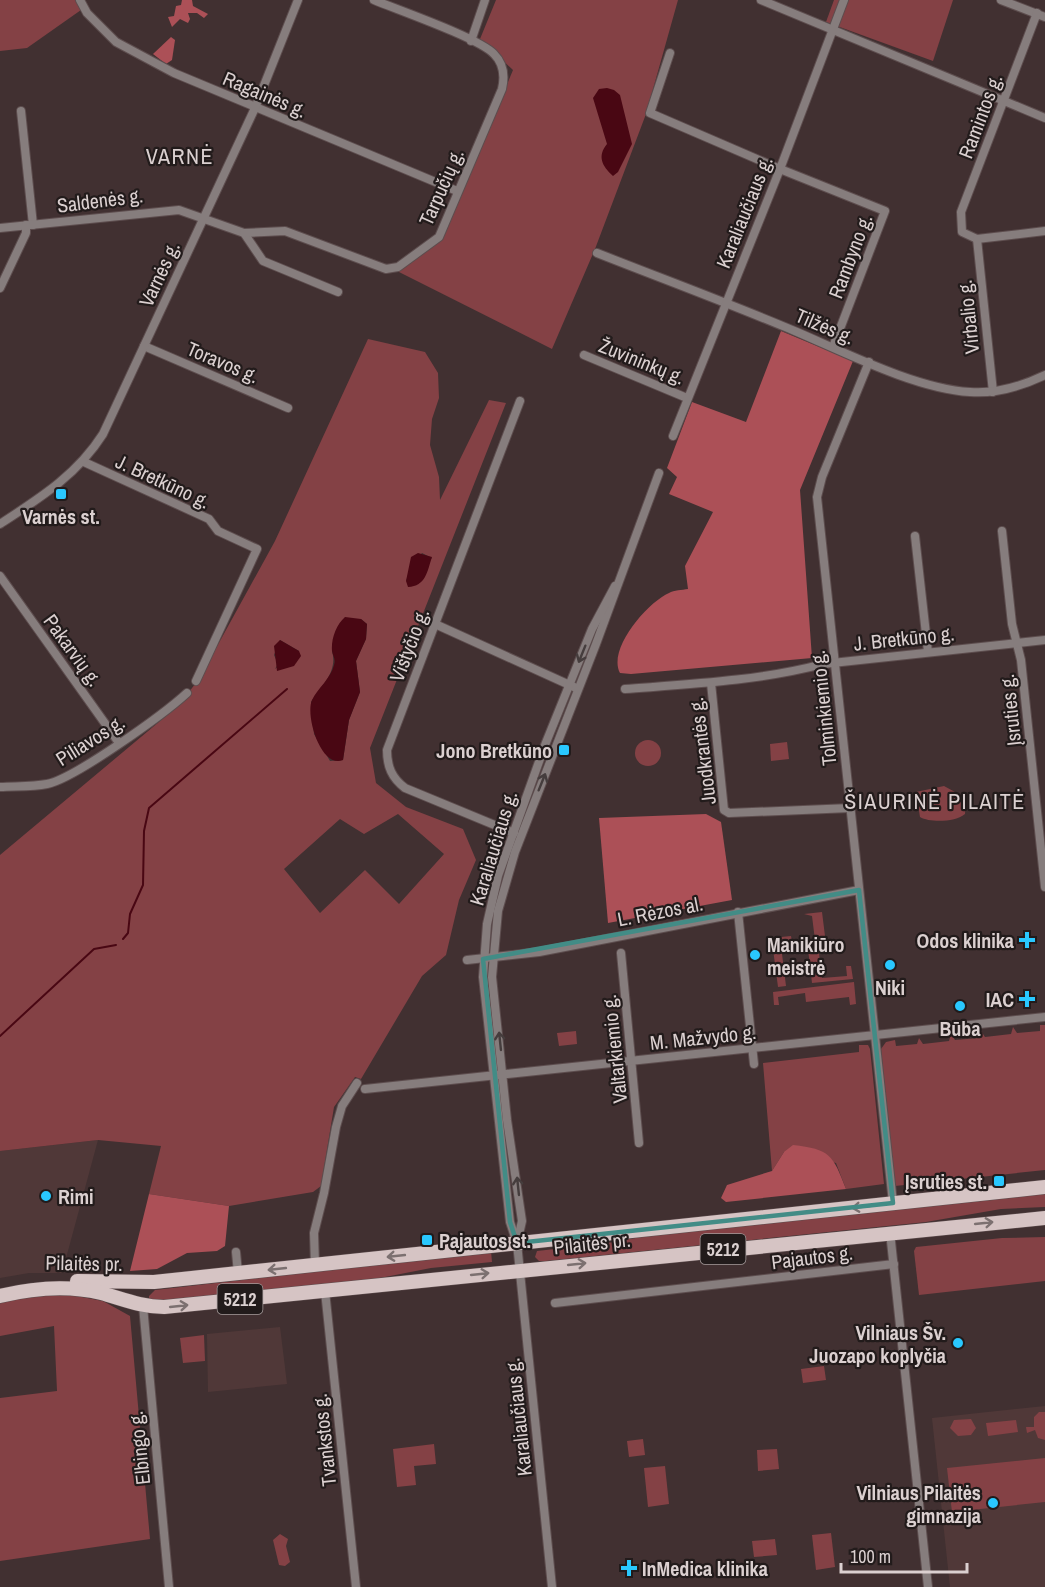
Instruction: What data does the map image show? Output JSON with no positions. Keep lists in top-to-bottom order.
{
  "streets": {
    "main road": ["Pilaitės pr.", "5212"],
    "street": [
      "Ragainės g.",
      "Ramintos g.",
      "Tarpučių g.",
      "Saldenės g.",
      "Karaliaučiaus g.",
      "Rambyno g.",
      "Varnės g.",
      "Virbalio g.",
      "Tilžės g.",
      "Žuvininkų g.",
      "Toravos g.",
      "J. Bretkūno g.",
      "Vištyčio g.",
      "Pakarvių g.",
      "Tolminkiemio g.",
      "Įsruties g.",
      "Piliavos g.",
      "Juodkrantės g.",
      "L. Rėzos al.",
      "M. Mažvydo g.",
      "Valtarkiemio g.",
      "Pajautos g.",
      "Tvankstos g.",
      "Elbingo g."
    ]
  },
  "crossings": [
    ["Ragainės g.", "Tarpučių g."],
    ["Ragainės g.", "Varnės g."],
    ["Ramintos g.", "Virbalio g."],
    ["Tarpučių g.", "Saldenės g."],
    ["Saldenės g.", "Varnės g."],
    ["Karaliaučiaus g.", "Rambyno g."],
    ["Karaliaučiaus g.", "Tilžės g."],
    ["Karaliaučiaus g.", "Žuvininkų g."],
    ["Karaliaučiaus g.", "Vištyčio g."],
    ["Karaliaučiaus g.", "L. Rėzos al."],
    ["Karaliaučiaus g.", "M. Mažvydo g."],
    ["Karaliaučiaus g.", "Pilaitės pr."],
    ["Rambyno g.", "Tilžės g."],
    ["Varnės g.", "Toravos g."],
    ["Varnės g.", "J. Bretkūno g."],
    ["Virbalio g.", "Tilžės g."],
    ["Tilžės g.", "Tolminkiemio g."],
    ["J. Bretkūno g.", "Tolminkiemio g."],
    ["J. Bretkūno g.", "Įsruties g."],
    ["J. Bretkūno g.", "Juodkrantės g."],
    ["Pakarvių g.", "Piliavos g."],
    ["Tolminkiemio g.", "Juodkrantės g."],
    ["Tolminkiemio g.", "L. Rėzos al."],
    ["Tolminkiemio g.", "M. Mažvydo g."],
    ["Tolminkiemio g.", "Pilaitės pr."],
    ["M. Mažvydo g.", "Valtarkiemio g."],
    ["Pilaitės pr.", "Tvankstos g."],
    ["Pilaitės pr.", "Elbingo g."]
  ],
  "districts": ["VARNĖ", "ŠIAURINĖ PILAITĖ"],
  "places": {
    "transit": [
      "Varnės st.",
      "Jono Bretkūno",
      "Įsruties st.",
      "Pajautos st."
    ],
    "health": ["Odos klinika", "IAC", "InMedica klinika"],
    "other": [
      "Manikiūro meistrė",
      "Niki",
      "Būba",
      "Rimi",
      "Vilniaus Šv. Juozapo koplyčia",
      "Vilniaus Pilaitės gimnazija"
    ]
  },
  "scale_bar": "100 m"
}
